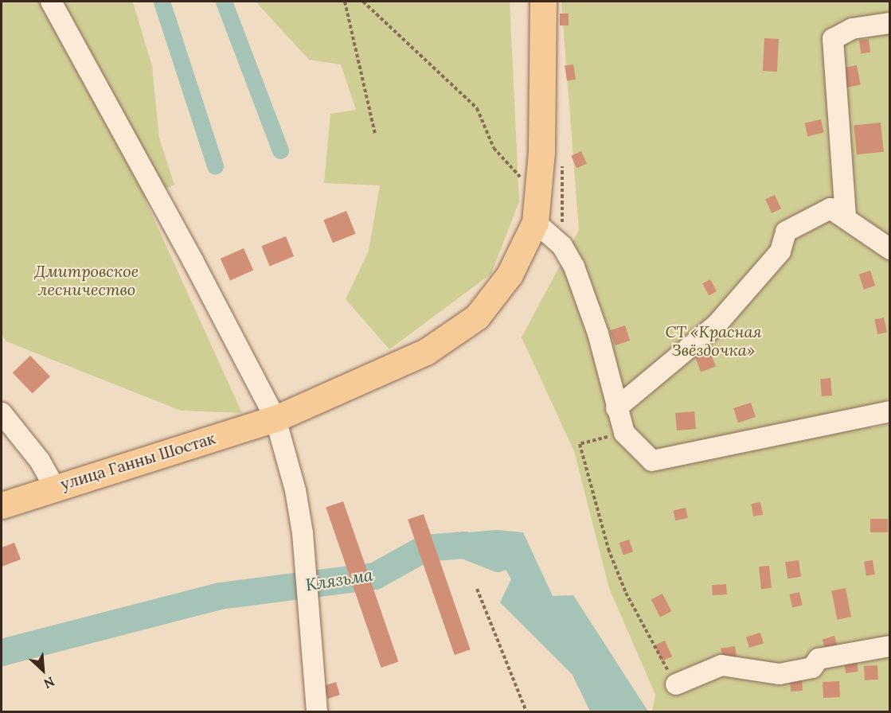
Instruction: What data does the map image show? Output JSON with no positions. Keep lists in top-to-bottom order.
{
  "streets": {
    "main road": ["улица Ганны Шостак"]
  },
  "water": ["Клязьма"],
  "parks": ["Дмитровское лесничество", "СТ «Красная Звёздочка»"],
  "north": "bottom right"
}
